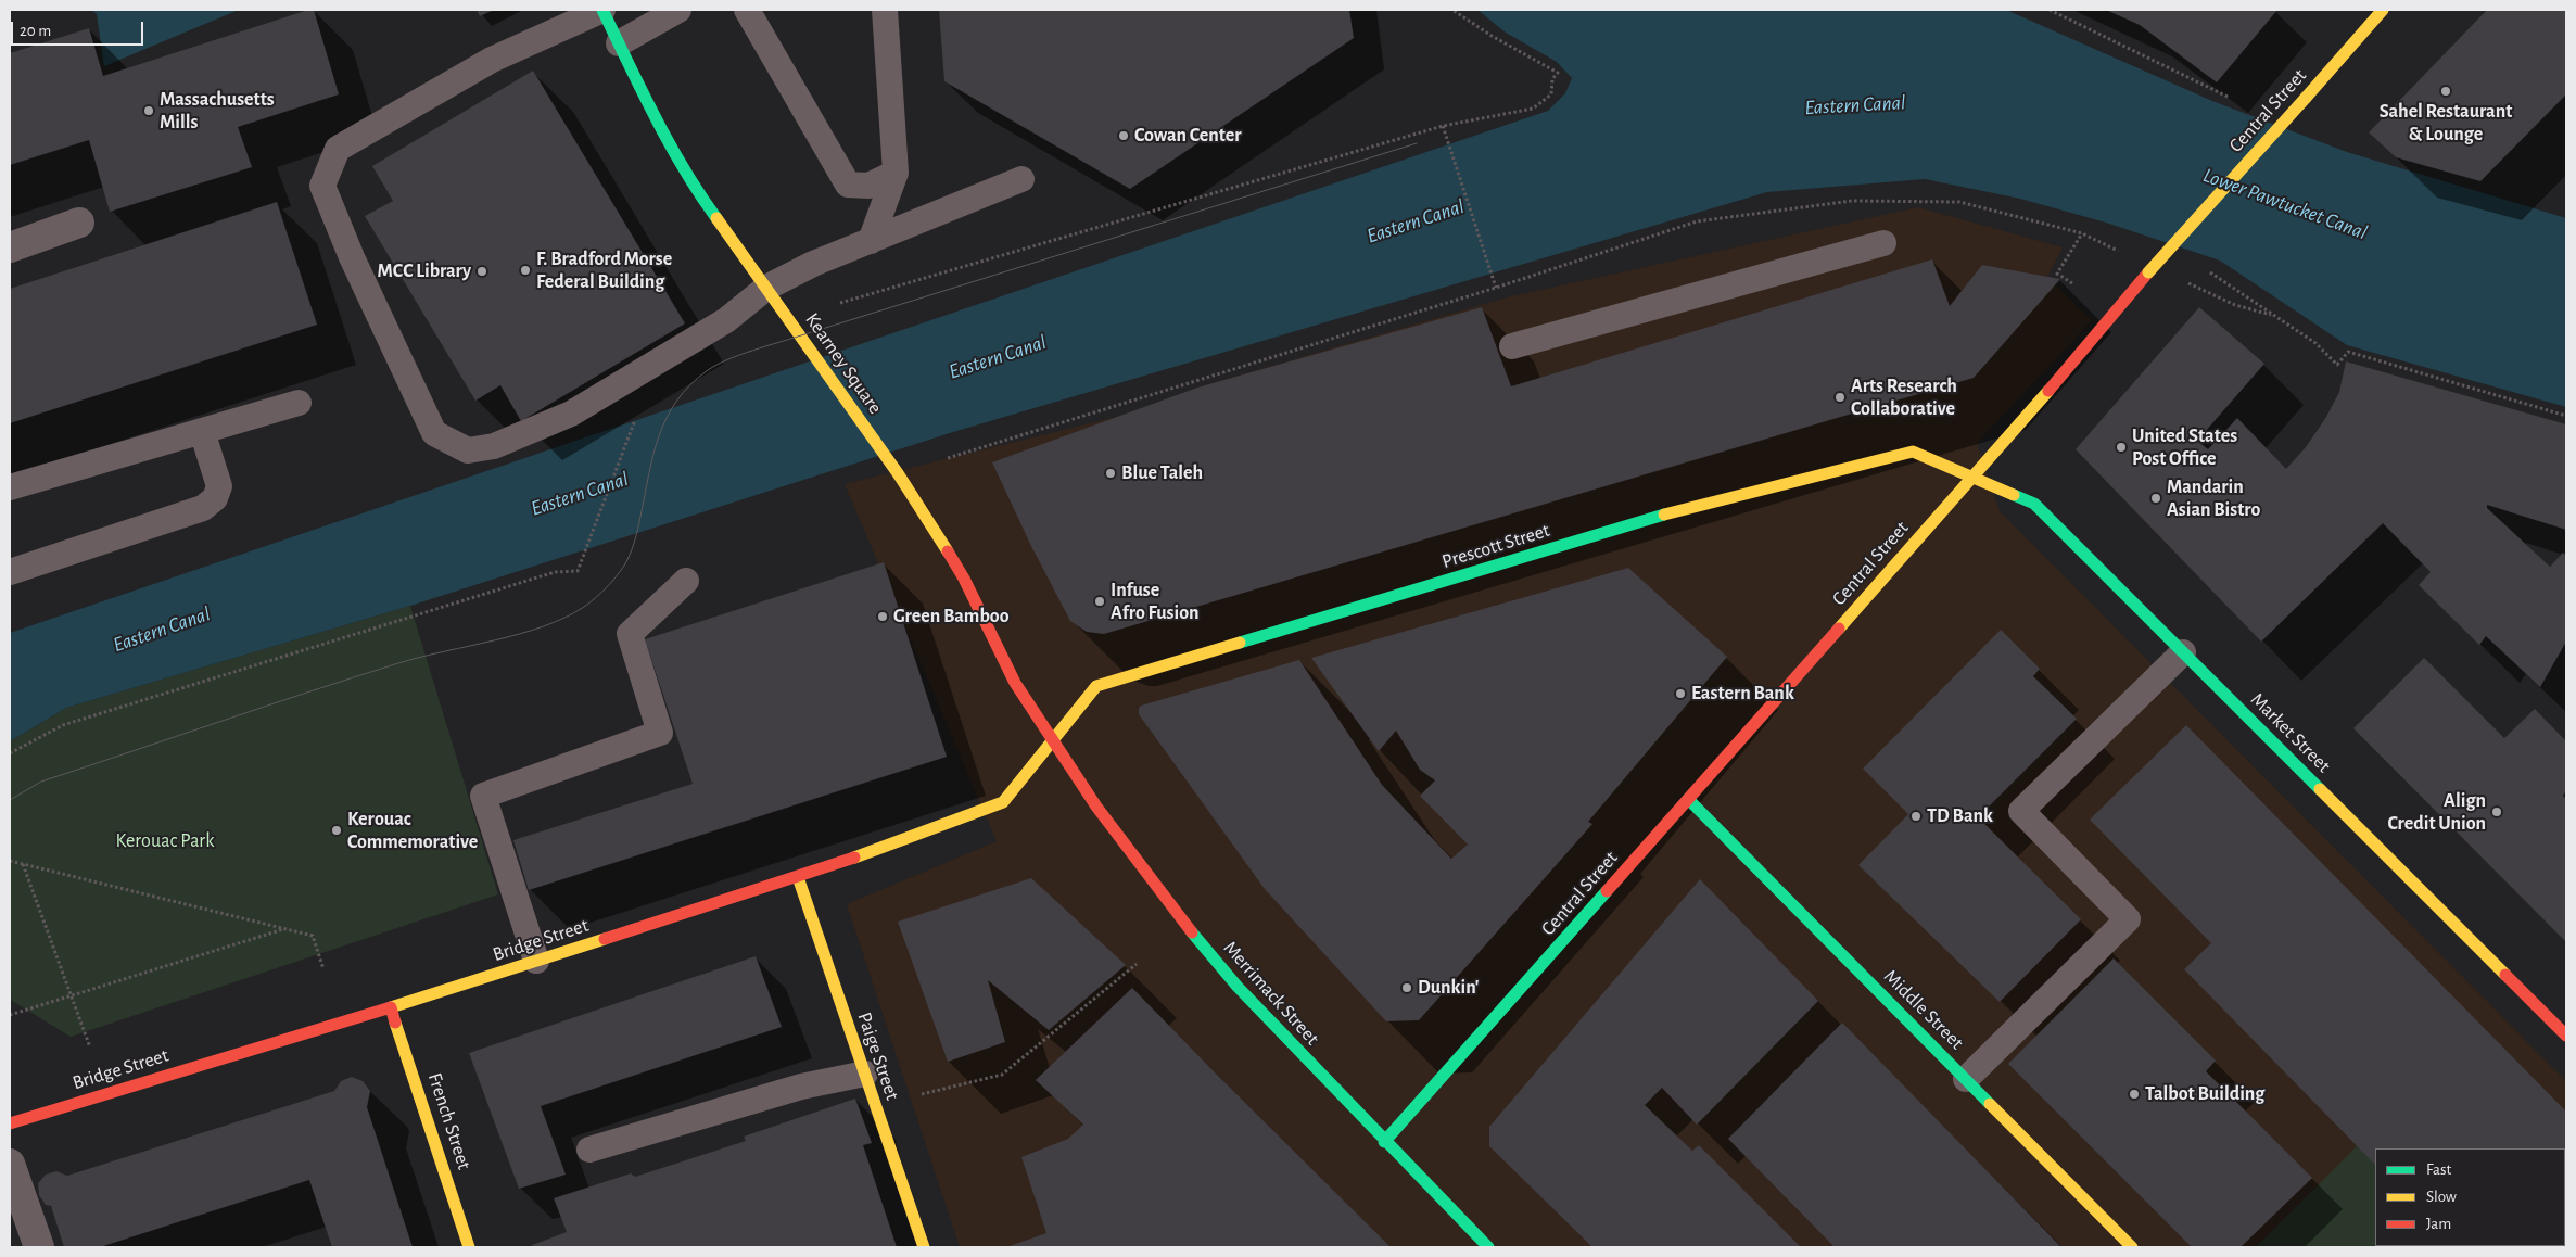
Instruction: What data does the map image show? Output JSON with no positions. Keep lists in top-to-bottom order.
{
  "streets": {
    "main road": [
      "Central Street",
      "Kearney Square",
      "Prescott Street",
      "Market Street",
      "Bridge Street",
      "Merrimack Street",
      "Middle Street",
      "Paige Street",
      "French Street"
    ]
  },
  "crossings": [
    ["Central Street", "Prescott Street"],
    ["Central Street", "Market Street"],
    ["Central Street", "Merrimack Street"],
    ["Central Street", "Middle Street"],
    ["Kearney Square", "Prescott Street"],
    ["Kearney Square", "Bridge Street"],
    ["Kearney Square", "Merrimack Street"],
    ["Prescott Street", "Market Street"],
    ["Prescott Street", "Bridge Street"],
    ["Prescott Street", "Merrimack Street"],
    ["Bridge Street", "Merrimack Street"],
    ["Bridge Street", "Paige Street"],
    ["Bridge Street", "French Street"]
  ],
  "water": ["Eastern Canal", "Lower Pawtucket Canal"],
  "parks": ["Kerouac Park"],
  "places": [
    "Sahel Restaurant & Lounge",
    "Massachusetts Mills",
    "Cowan Center",
    "F. Bradford Morse Federal Building",
    "MCC Library",
    "Arts Research Collaborative",
    "United States Post Office",
    "Blue Taleh",
    "Mandarin Asian Bistro",
    "Infuse Afro Fusion",
    "Green Bamboo",
    "Eastern Bank",
    "Align Credit Union",
    "TD Bank",
    "Kerouac Commemorative",
    "Dunkin'",
    "Talbot Building"
  ],
  "legend": ["Fast", "Slow", "Jam"],
  "scale_bar": "20 m"
}
